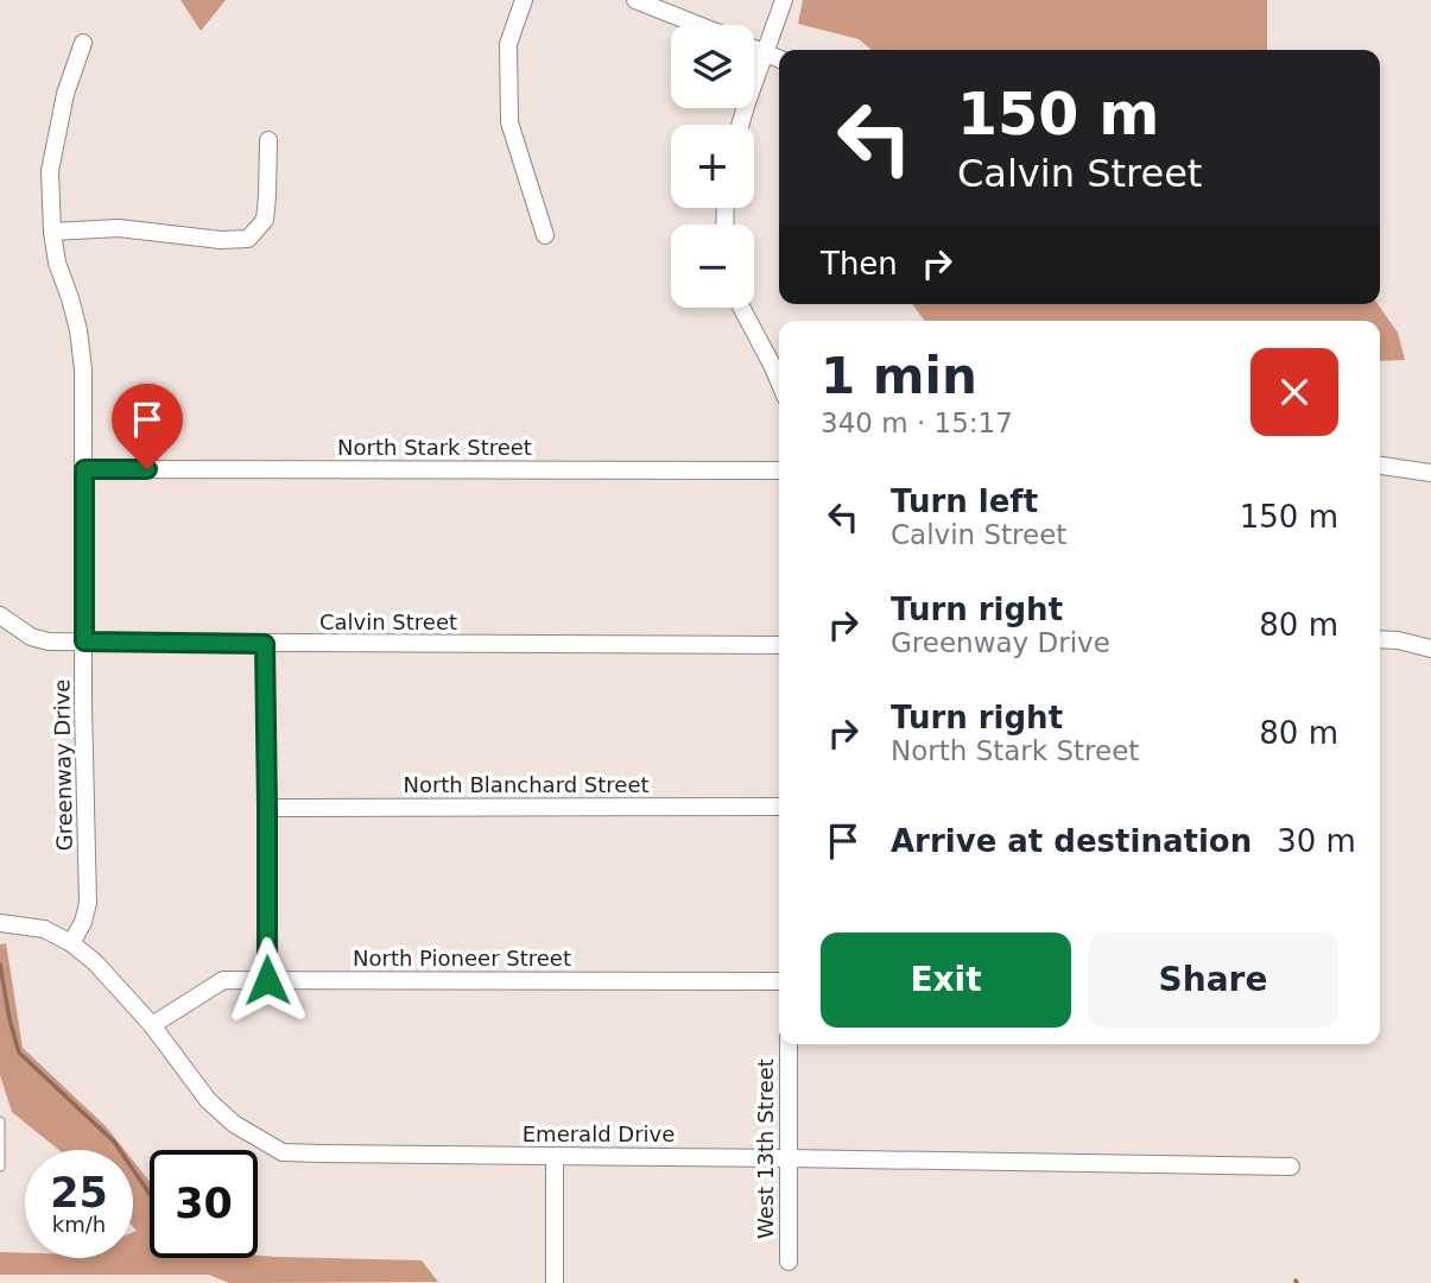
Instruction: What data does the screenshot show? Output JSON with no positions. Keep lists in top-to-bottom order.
{
  "streets": {
    "street": [
      "North Stark Street",
      "Calvin Street",
      "Greenway Drive",
      "North Blanchard Street",
      "North Pioneer Street",
      "Emerald Drive",
      "West 13th Street"
    ]
  },
  "crossings": [
    ["North Stark Street", "Greenway Drive"],
    ["Calvin Street", "Greenway Drive"],
    ["Greenway Drive", "Emerald Drive"],
    ["North Pioneer Street", "Emerald Drive"],
    ["Emerald Drive", "West 13th Street"]
  ],
  "page": {
    "map_buttons": ["+", "−"],
    "turn": ["150 m", "Calvin Street"],
    "then": "Then",
    "heading": ["1 min", "340 m · 15:17"],
    "list": [
      {
        "name": "Turn left",
        "note": "Calvin Street",
        "value": "150 m"
      },
      {
        "name": "Turn right",
        "note": "Greenway Drive",
        "value": "80 m"
      },
      {
        "name": "Turn right",
        "note": "North Stark Street",
        "value": "80 m"
      },
      {
        "name": "Arrive at destination",
        "value": "30 m"
      }
    ],
    "buttons": ["Exit", "Share"],
    "speed": "25 km/h",
    "limit": "30"
  }
}
